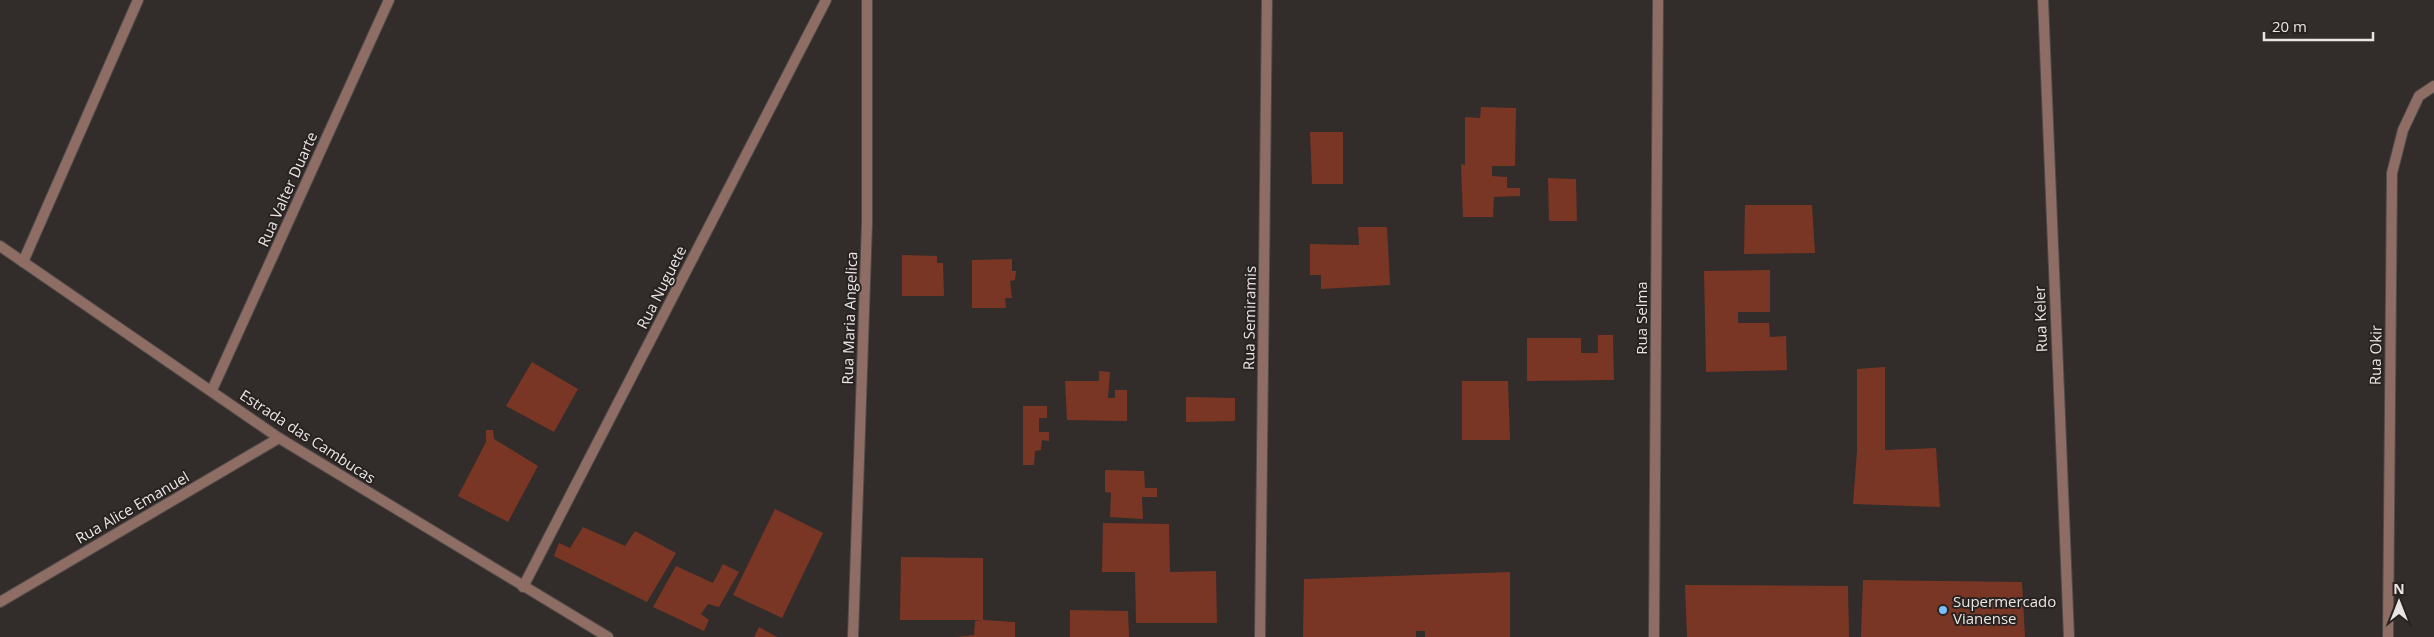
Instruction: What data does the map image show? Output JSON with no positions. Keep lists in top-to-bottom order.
{
  "streets": {
    "street": [
      "Rua Valter Duarte",
      "Rua Nuguete",
      "Rua Maria Angelica",
      "Rua Semiramis",
      "Rua Selma",
      "Rua Keler",
      "Rua Okir",
      "Estrada das Cambucas",
      "Rua Alice Emanuel"
    ]
  },
  "crossings": [
    ["Rua Valter Duarte", "Estrada das Cambucas"],
    ["Rua Nuguete", "Estrada das Cambucas"],
    ["Estrada das Cambucas", "Rua Alice Emanuel"]
  ],
  "places": ["Supermercado Vianense"],
  "scale_bar": "20 m",
  "north": "top"
}
